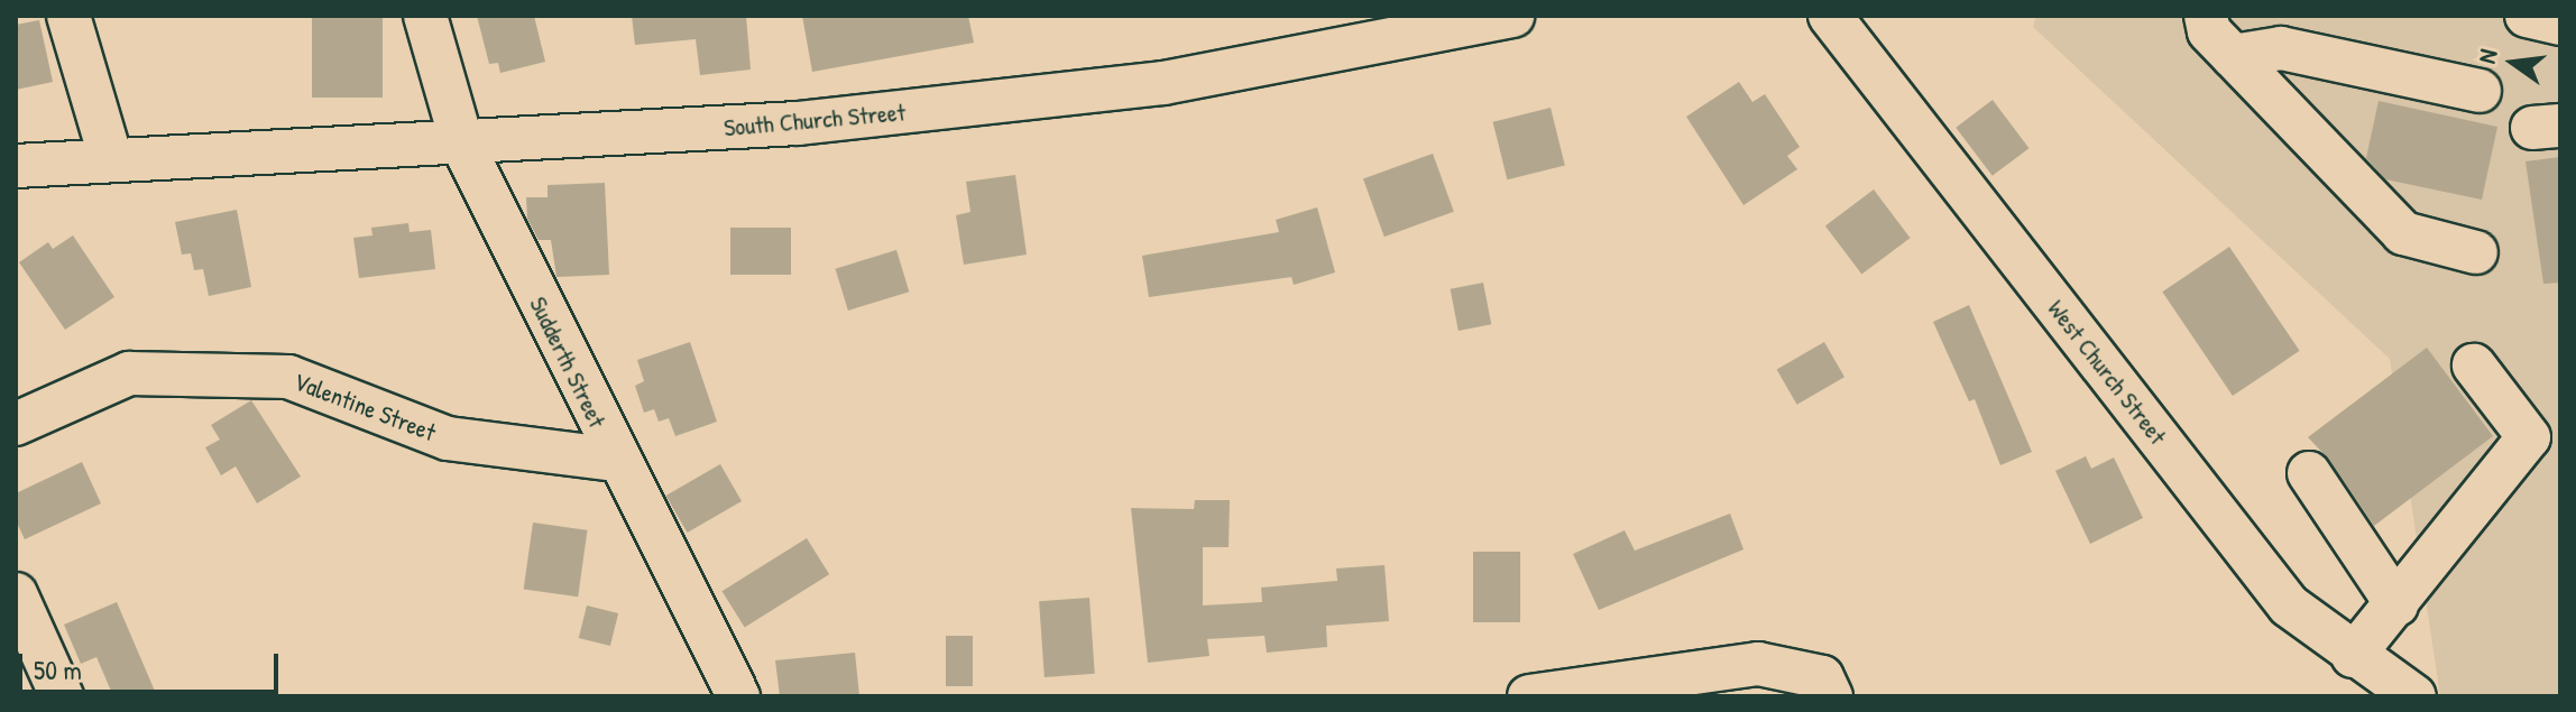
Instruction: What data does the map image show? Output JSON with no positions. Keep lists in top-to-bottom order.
{
  "streets": {
    "street": [
      "South Church Street",
      "Sudderth Street",
      "West Church Street",
      "Valentine Street"
    ]
  },
  "crossings": [
    ["South Church Street", "Sudderth Street"],
    ["Sudderth Street", "Valentine Street"]
  ],
  "scale_bar": "50 m",
  "north": "left"
}
